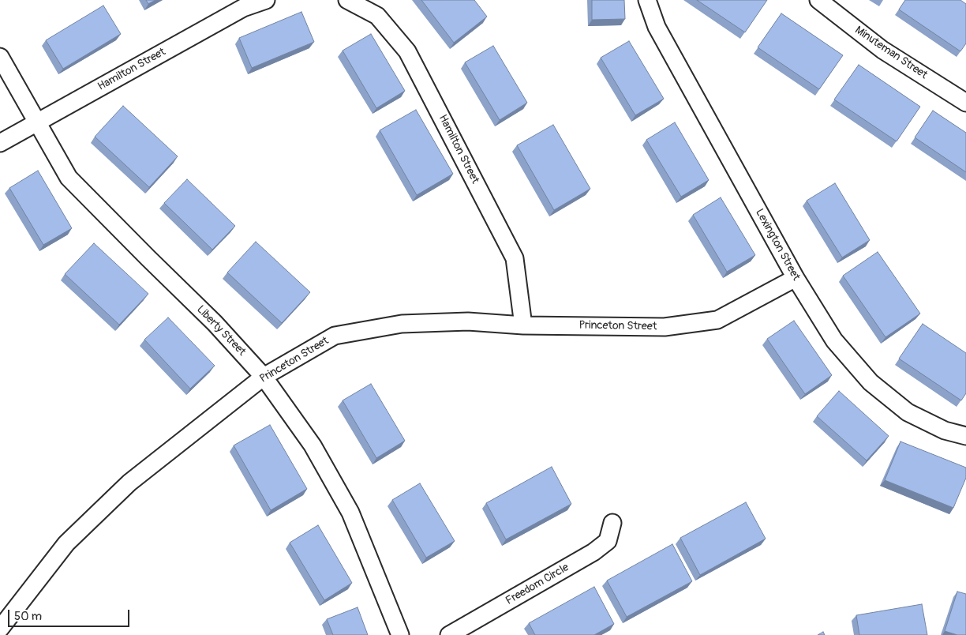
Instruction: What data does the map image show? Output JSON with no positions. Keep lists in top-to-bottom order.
{
  "streets": {
    "street": [
      "Minuteman Street",
      "Hamilton Street",
      "Lexington Street",
      "Princeton Street",
      "Liberty Street",
      "Freedom Circle"
    ]
  },
  "crossings": [
    ["Hamilton Street", "Princeton Street"],
    ["Hamilton Street", "Liberty Street"],
    ["Lexington Street", "Princeton Street"],
    ["Princeton Street", "Liberty Street"]
  ],
  "scale_bar": "50 m"
}
